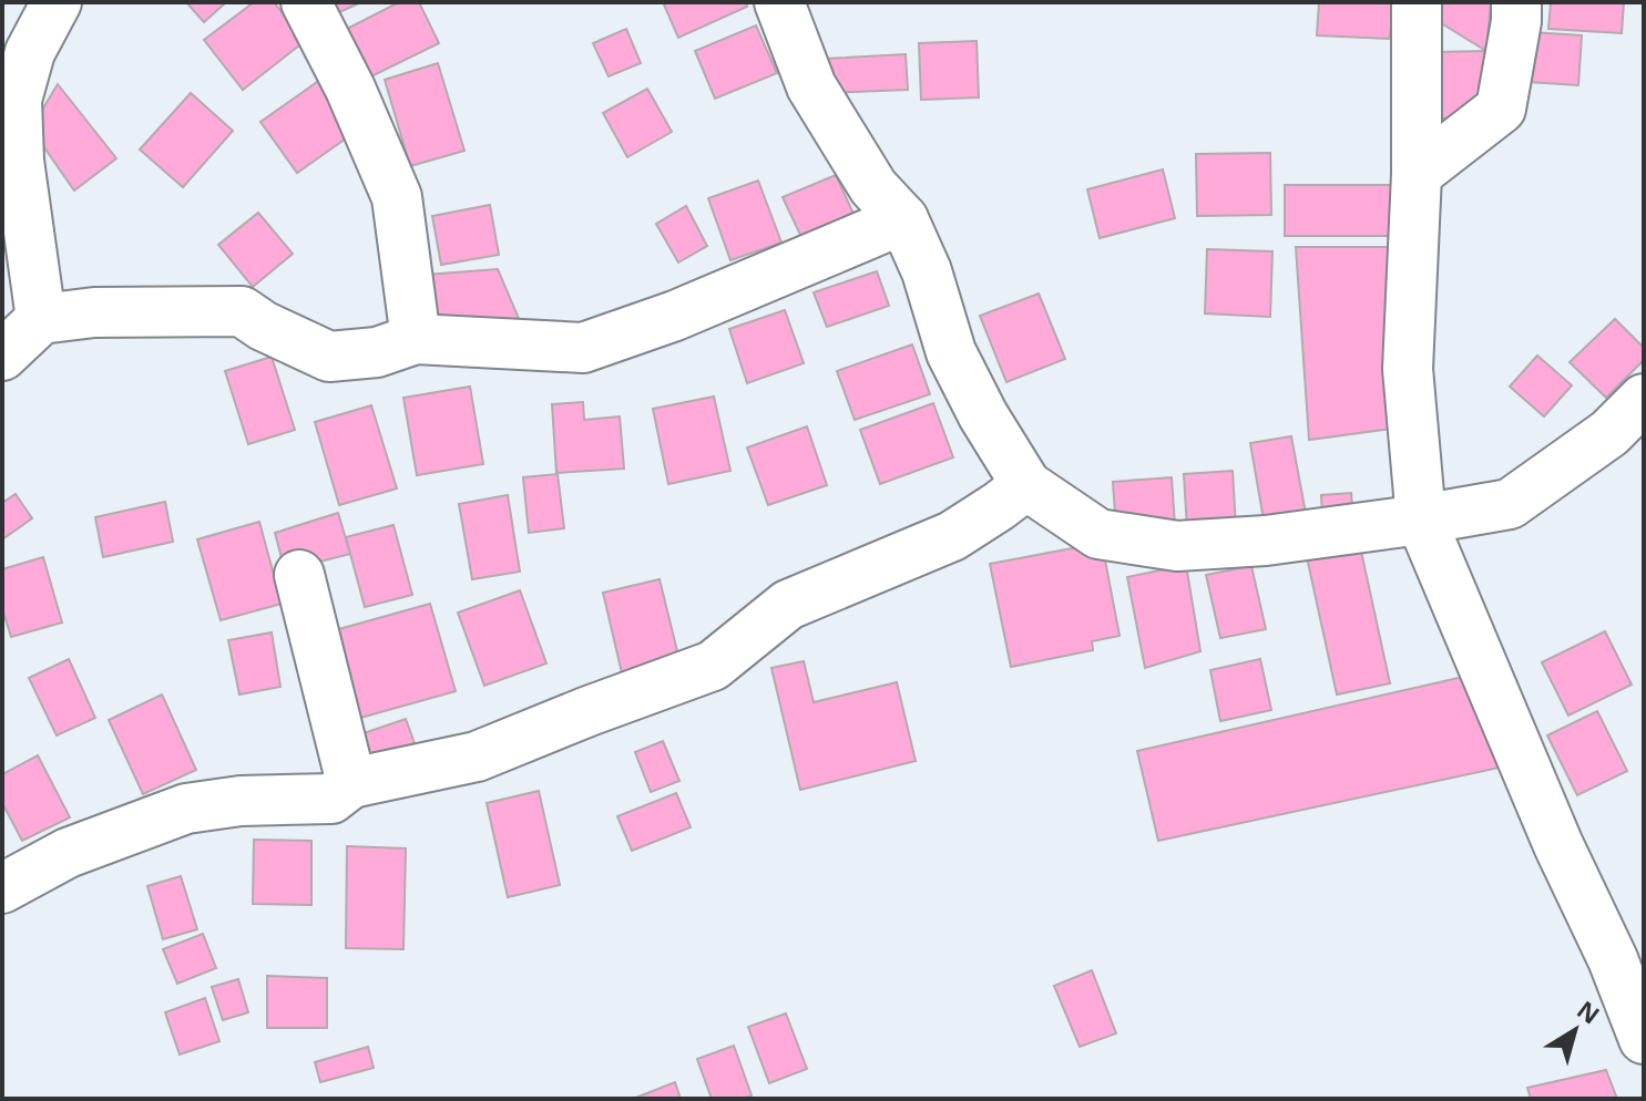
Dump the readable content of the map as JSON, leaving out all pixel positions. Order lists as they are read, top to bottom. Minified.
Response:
{"north":"top right"}
